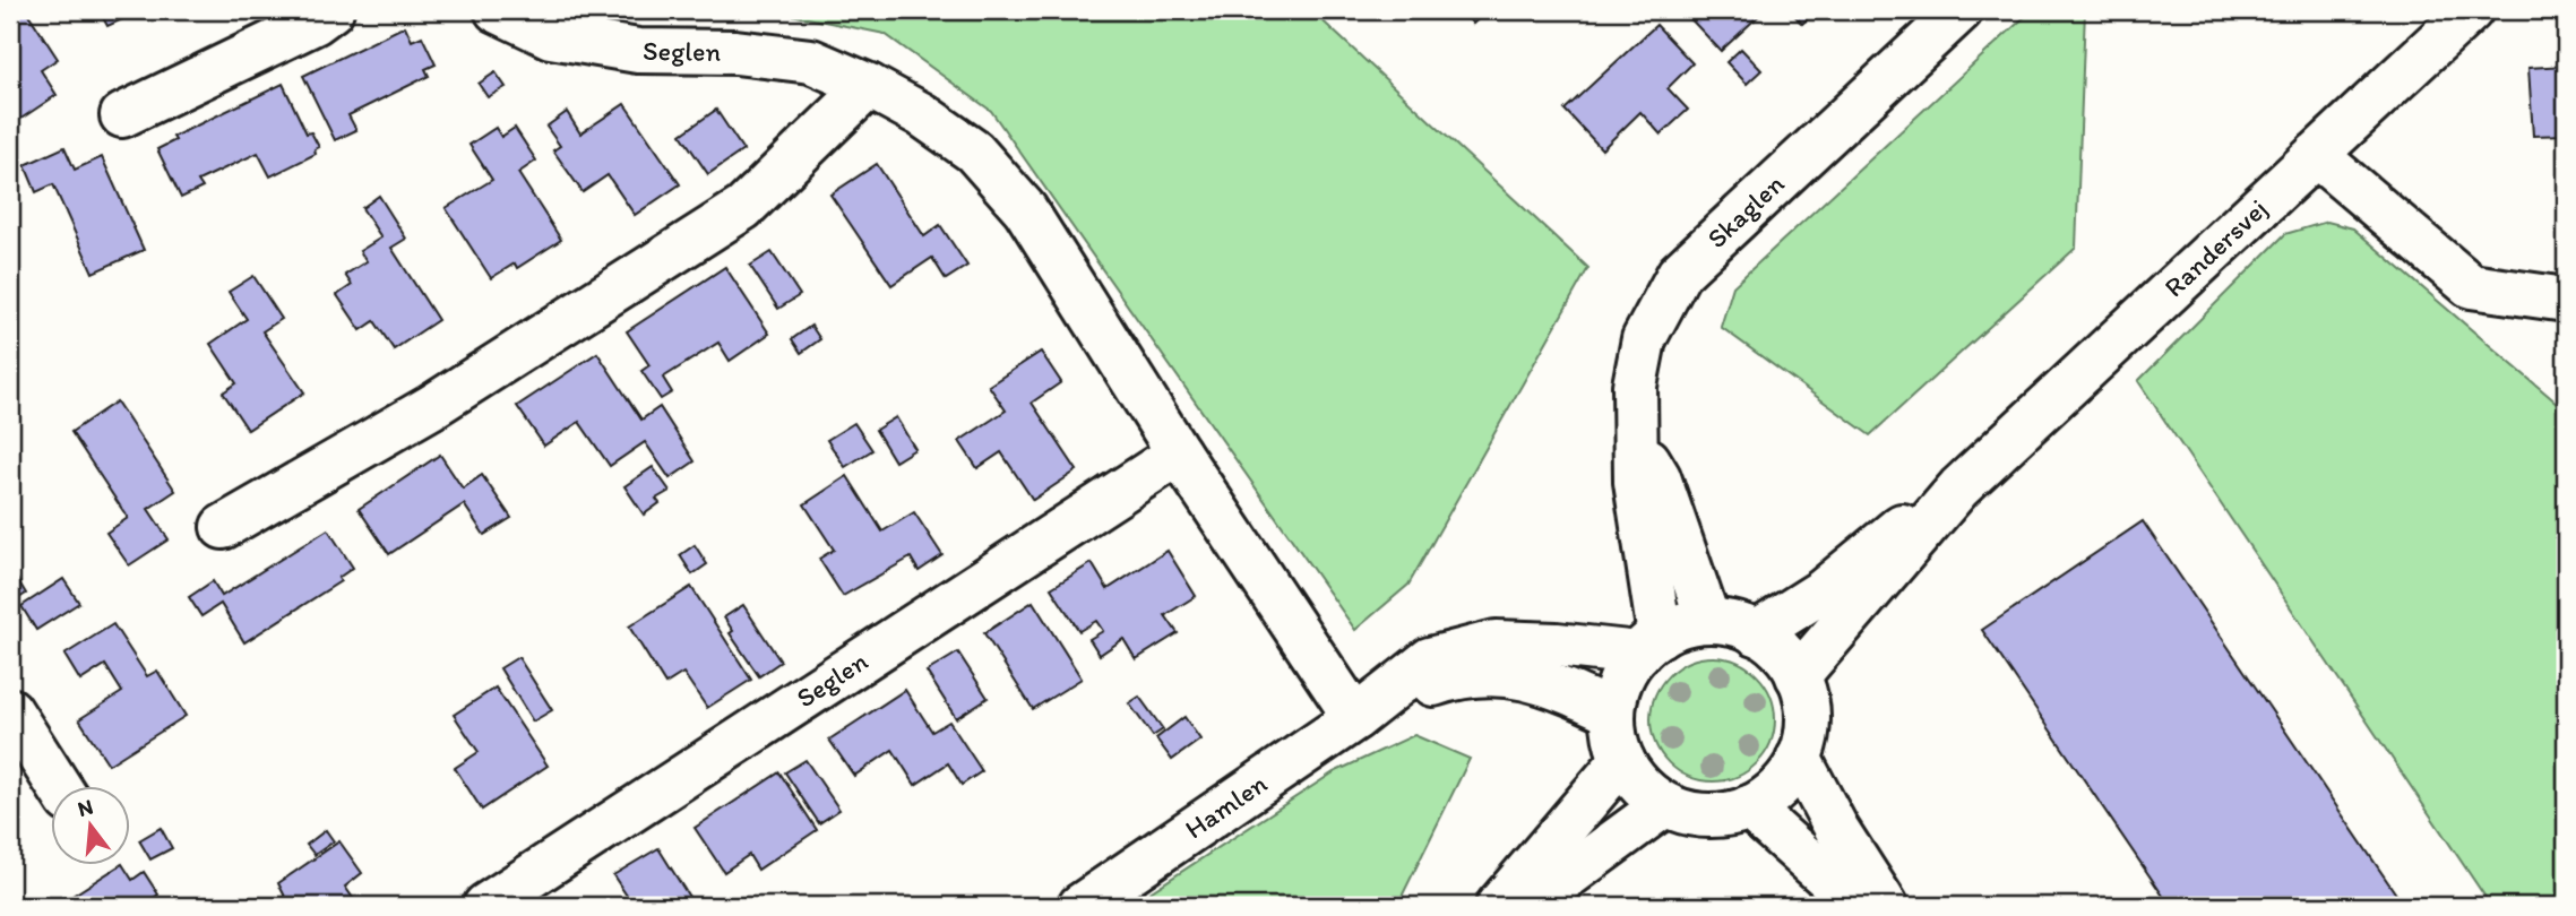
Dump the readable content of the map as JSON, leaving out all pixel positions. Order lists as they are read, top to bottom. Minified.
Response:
{"streets":{"street":["Seglen","Skaglen","Randersvej","Hamlen"]},"crossings":[["Seglen","Hamlen"],["Skaglen","Randersvej"],["Skaglen","Hamlen"],["Randersvej","Hamlen"]],"north":"top"}
